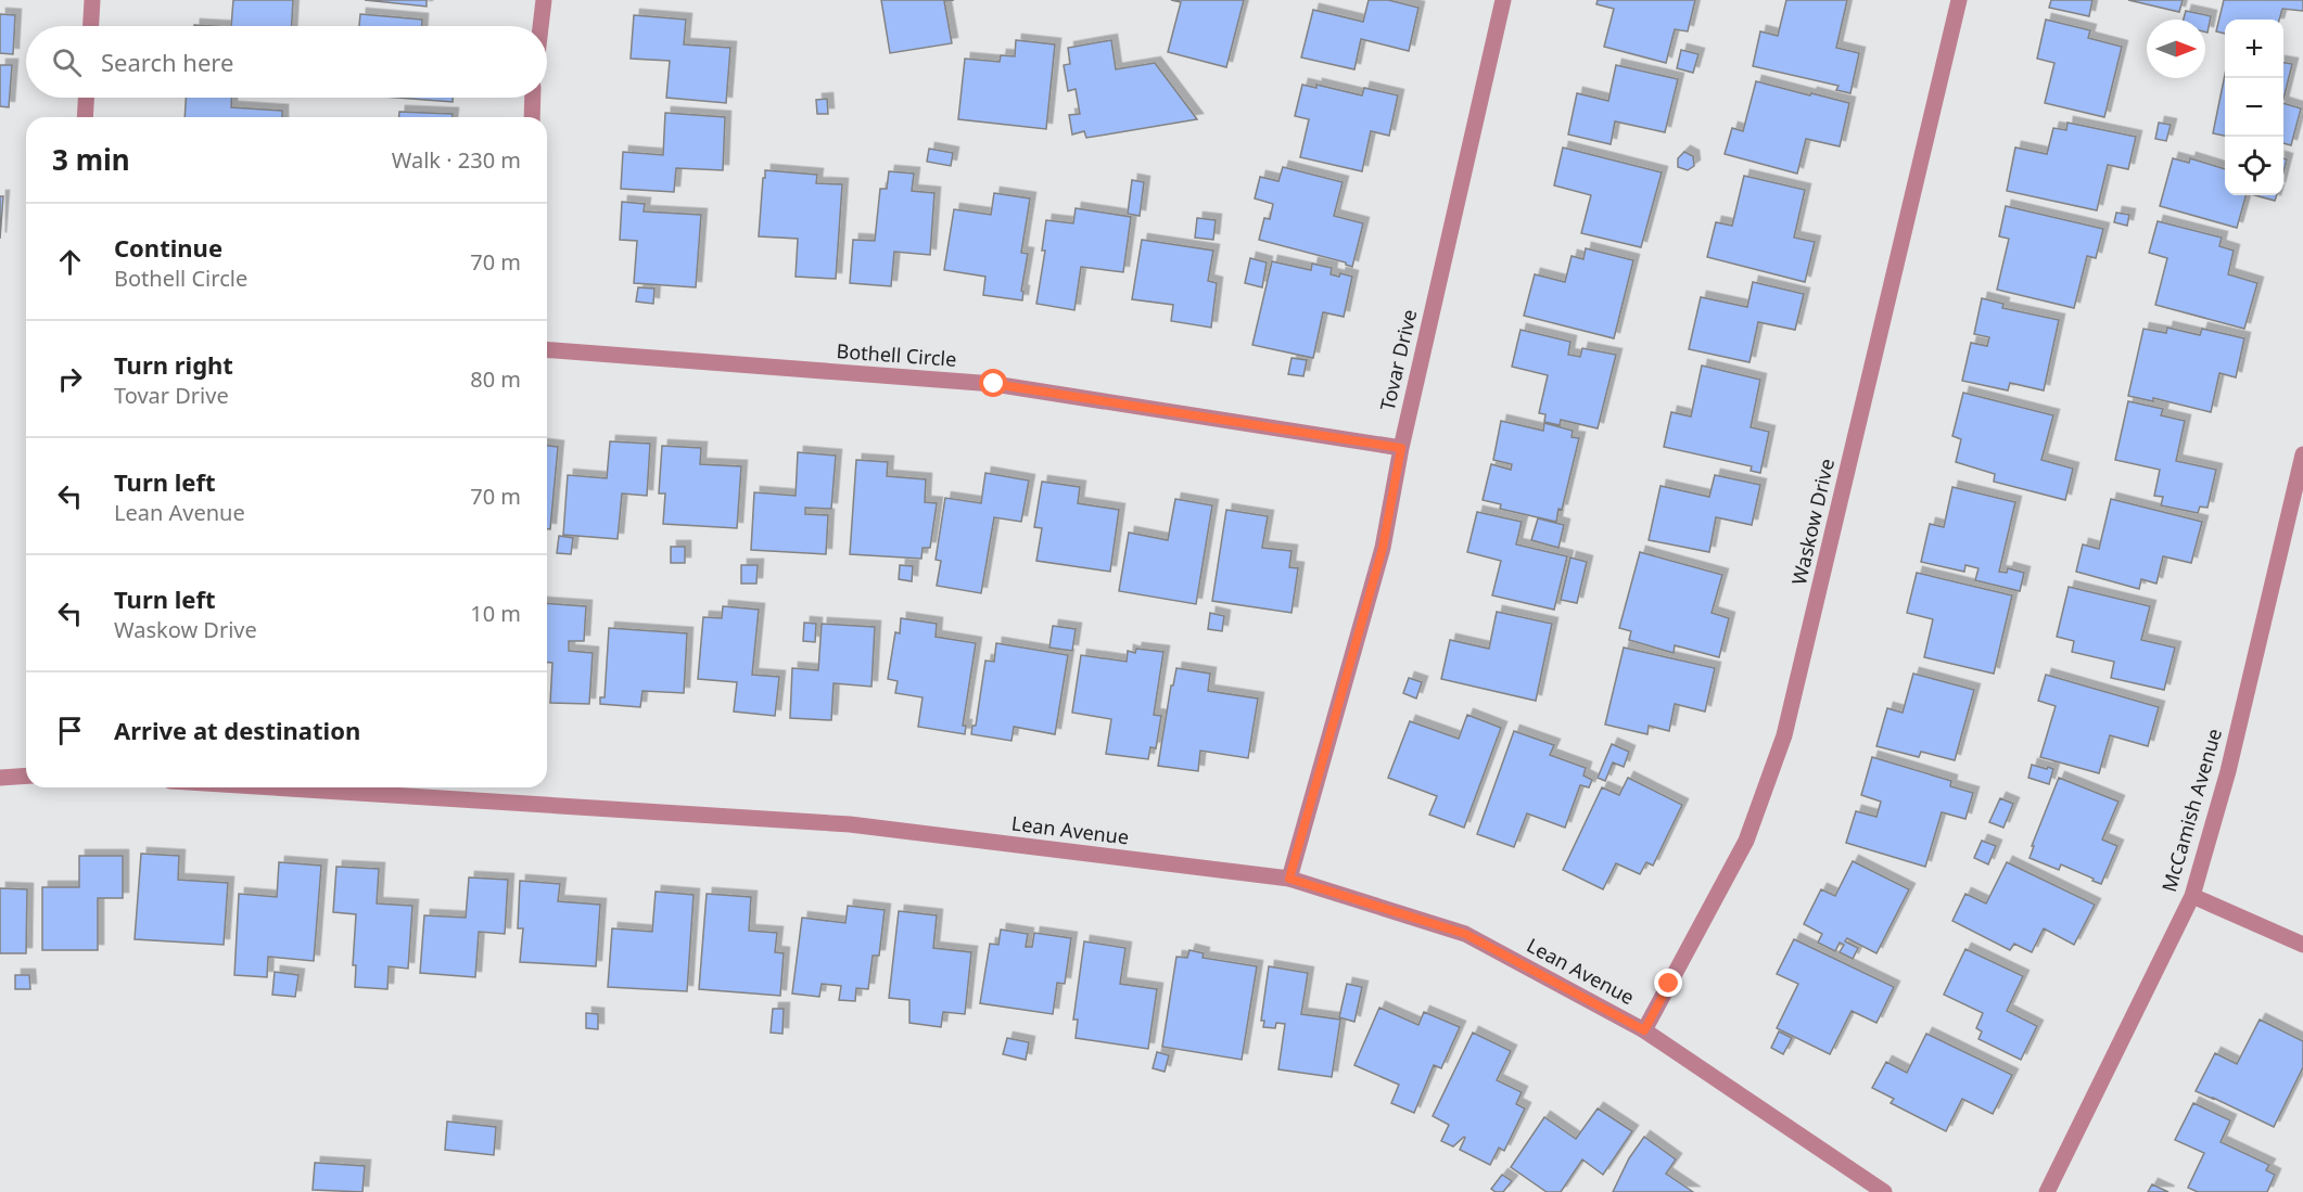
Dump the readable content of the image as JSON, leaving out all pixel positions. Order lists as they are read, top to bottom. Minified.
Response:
{"streets":{"street":["Bothell Circle","Tovar Drive","Waskow Drive","McCamish Avenue","Lean Avenue"]},"crossings":[["Bothell Circle","Tovar Drive"],["Tovar Drive","Lean Avenue"],["Waskow Drive","Lean Avenue"]],"north":"right","page":{"map_buttons":["+","−"],"search":"Search here","heading":["3 min","Walk · 230 m"],"list":[["Continue","Bothell Circle","70 m"],["Turn right","Tovar Drive","80 m"],["Turn left","Lean Avenue","70 m"],["Turn left","Waskow Drive","10 m"],"Arrive at destination"]}}
